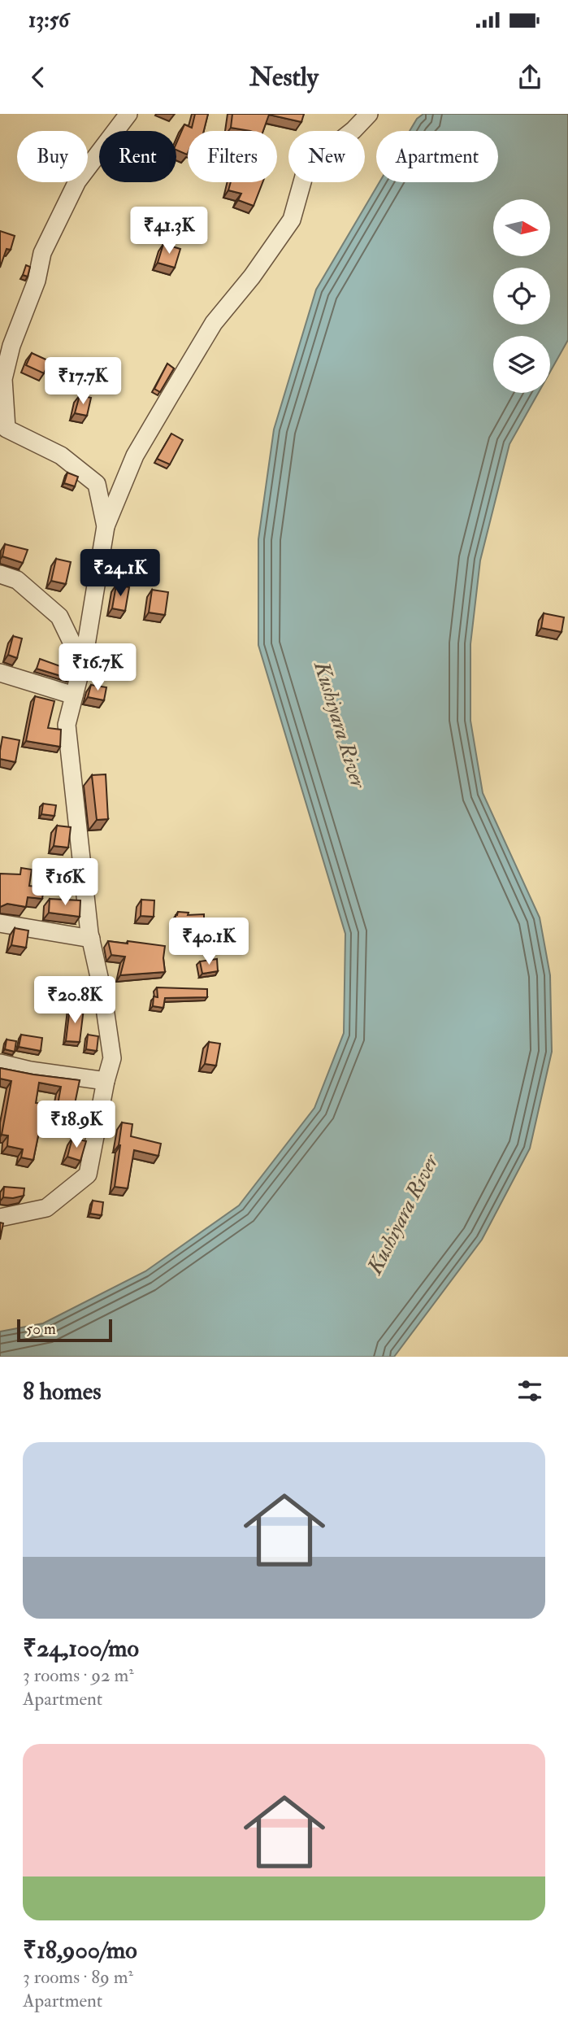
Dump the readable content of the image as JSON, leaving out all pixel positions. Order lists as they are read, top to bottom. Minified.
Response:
{"water":["Kushiyara River"],"scale_bar":"50 m","north":"right","page":{"status":"13:56","header":"Nestly","chip":["Buy","Rent","Filters","New","Apartment"],"price":["₹41.3K","₹17.7K","₹24.1K","₹16.7K","₹16K","₹40.1K","₹20.8K","₹18.9K"],"scale":"50 m","heading":"8 homes","list":[{"name":"₹24,100/mo","note":"3 rooms · 92 m² · Apartment"},{"name":"₹18,900/mo","note":"3 rooms · 89 m² · Apartment"}]}}
